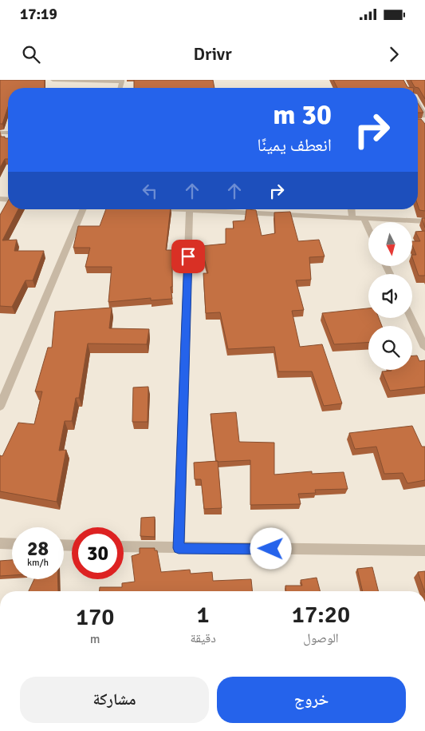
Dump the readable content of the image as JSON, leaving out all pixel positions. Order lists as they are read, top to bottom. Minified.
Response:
{"north":"bottom","page":{"status":"17:19","header":"Drivr","turn":["30 m","انعطف يمينًا"],"speed":"28 km/h","limit":"30","eta":["17:20","الوصول","1","دقيقة","170","m"],"buttons":["خروج","مشاركة"]}}
